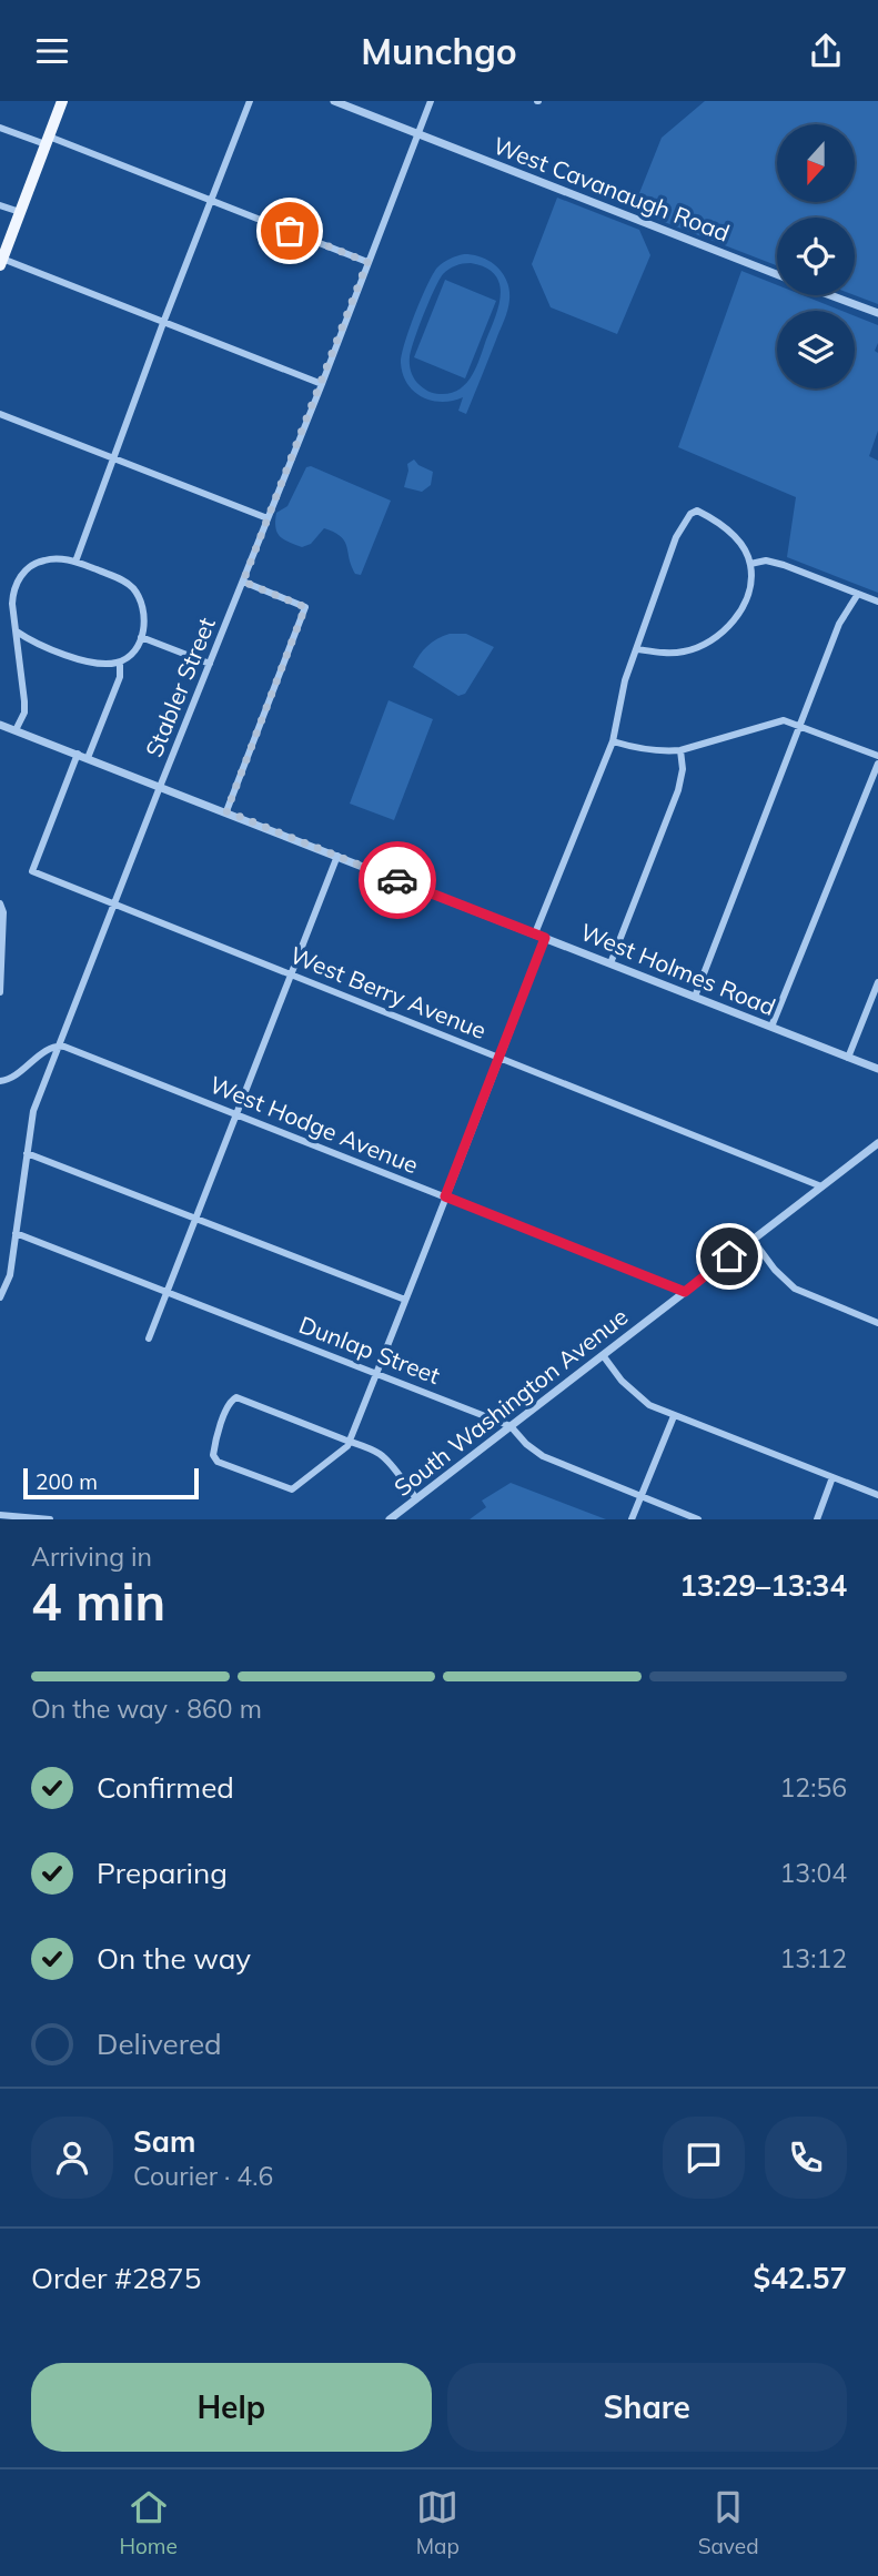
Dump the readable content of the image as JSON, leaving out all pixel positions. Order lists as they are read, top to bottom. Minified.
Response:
{"streets":{"street":["West Cavanaugh Road","Stabler Street","West Holmes Road","West Berry Avenue","West Hodge Avenue","Dunlap Street","South Washington Avenue"]},"crossings":[["West Cavanaugh Road","Stabler Street"],["Stabler Street","West Holmes Road"],["Stabler Street","West Berry Avenue"],["Stabler Street","West Hodge Avenue"],["Stabler Street","Dunlap Street"],["West Holmes Road","West Berry Avenue"],["West Berry Avenue","South Washington Avenue"],["West Hodge Avenue","South Washington Avenue"],["Dunlap Street","South Washington Avenue"]],"scale_bar":"200 m","north":"bottom","page":{"header":"Munchgo","scale":"200 m","heading":["4 min","Arriving in","13:29–13:34"],"panel":["Sam","Courier · 4.6","Order #2875","$42.57"],"bar":"On the way · 860 m","list":[["Confirmed","12:56"],["Preparing","13:04"],["On the way","13:12"],"Delivered"],"buttons":["Help","Share"],"tabs":["Home","Map","Saved"]}}
